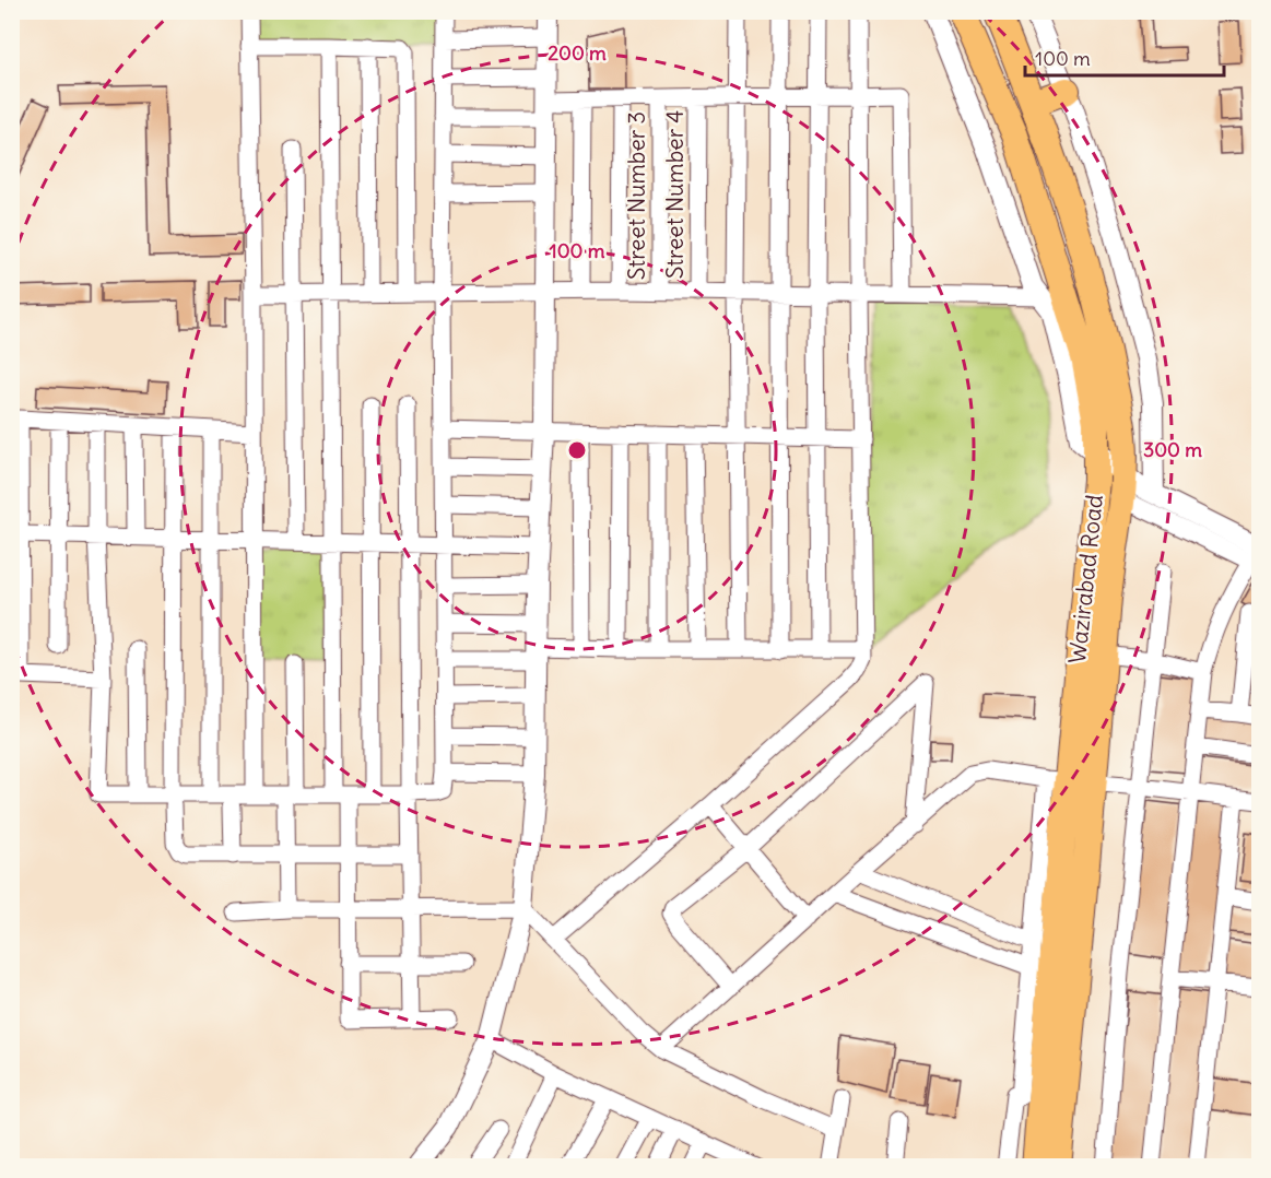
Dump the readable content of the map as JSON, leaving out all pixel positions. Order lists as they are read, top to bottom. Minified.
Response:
{"streets":{"highway":["Wazirabad Road"],"street":["Street Number 4","Street Number 3"]},"scale_bar":"100 m","rings":["200 m","100 m","300 m"]}
